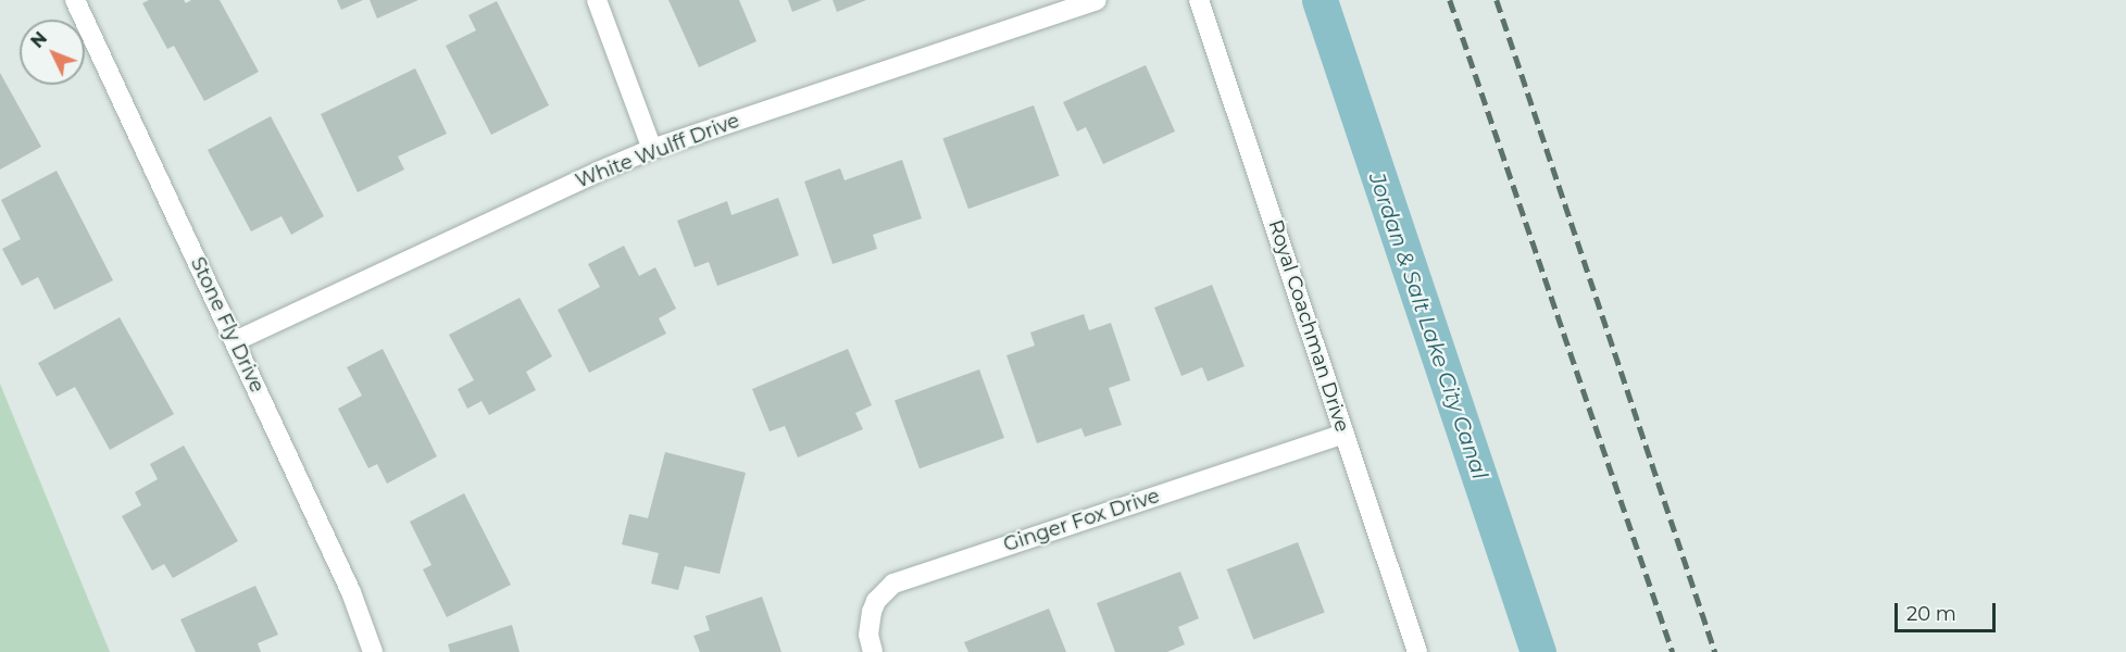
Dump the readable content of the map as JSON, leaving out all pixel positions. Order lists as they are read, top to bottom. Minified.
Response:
{"streets":{"street":["White Wulff Drive","Stone Fly Drive","Royal Coachman Drive","Ginger Fox Drive"]},"crossings":[["White Wulff Drive","Stone Fly Drive"],["Royal Coachman Drive","Ginger Fox Drive"]],"water":["Jordan & Salt Lake City Canal"],"scale_bar":"20 m","north":"top left"}
